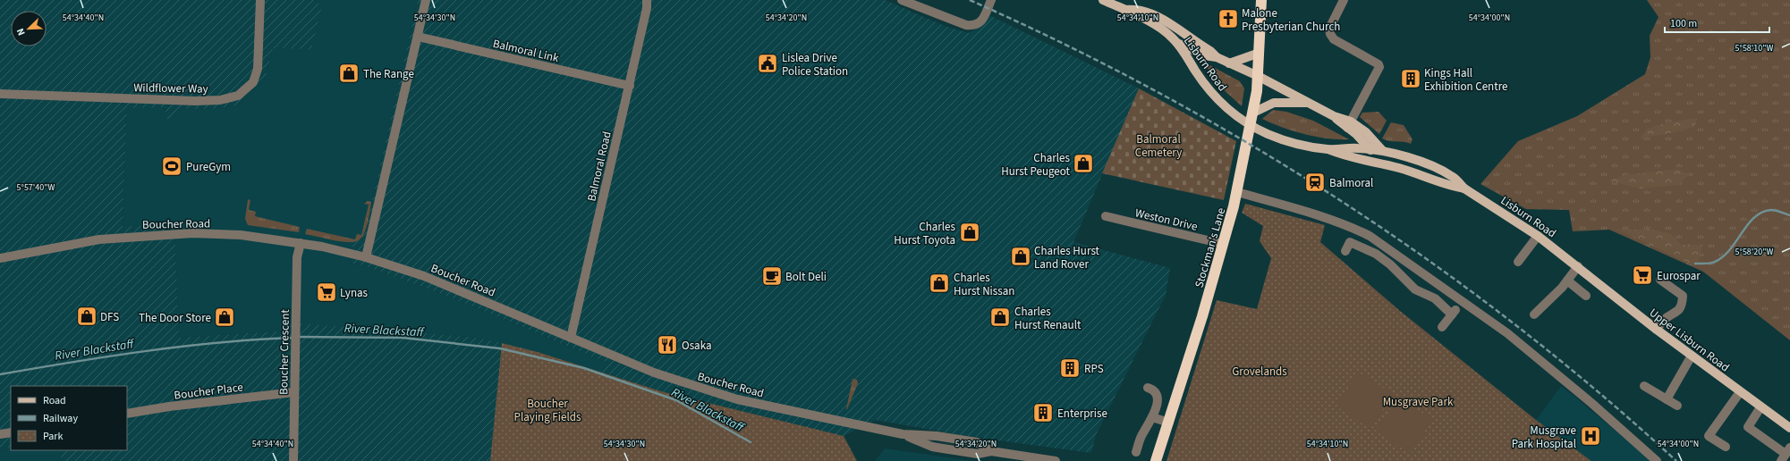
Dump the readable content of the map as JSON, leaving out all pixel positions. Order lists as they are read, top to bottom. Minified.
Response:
{"streets":{"highway":["Stockman's Lane"],"main road":["Lisburn Road","Upper Lisburn Road"],"street":["Balmoral Link","Wildflower Way","Balmoral Road","Weston Drive","Boucher Road","Boucher Crescent","Boucher Place"]},"crossings":[["Balmoral Link","Balmoral Road"],["Lisburn Road","Upper Lisburn Road"],["Balmoral Road","Boucher Road"],["Weston Drive","Stockman's Lane"],["Boucher Road","Boucher Crescent"],["Boucher Crescent","Boucher Place"]],"water":["River Blackstaff"],"parks":["Balmoral Cemetery","Grovelands","Musgrave Park","Boucher Playing Fields"],"places":{"church":["Malone Presbyterian Church"],"public building":["Lislea Drive Police Station"],"shop":["The Range","Charles Hurst Peugeot","Charles Hurst Toyota","Charles Hurst Land Rover","Charles Hurst Nissan","DFS","The Door Store","Charles Hurst Renault"],"building":["Kings Hall Exhibition Centre","RPS","Enterprise"],"sports":["PureGym"],"station":["Balmoral"],"supermarket":["Eurospar","Lynas"],"cafe":["Bolt Deli"],"restaurant":["Osaka"],"hospital":["Musgrave Park Hospital"]},"legend":["Road","Railway","Park"],"scale_bar":"100 m","north":"bottom left","coordinates":["54°34'40\"N","54°34'30\"N","54°34'20\"N","54°34'10\"N","54°34'00\"N","5°58'10\"W","5°57'40\"W","5°58'20\"W"]}
